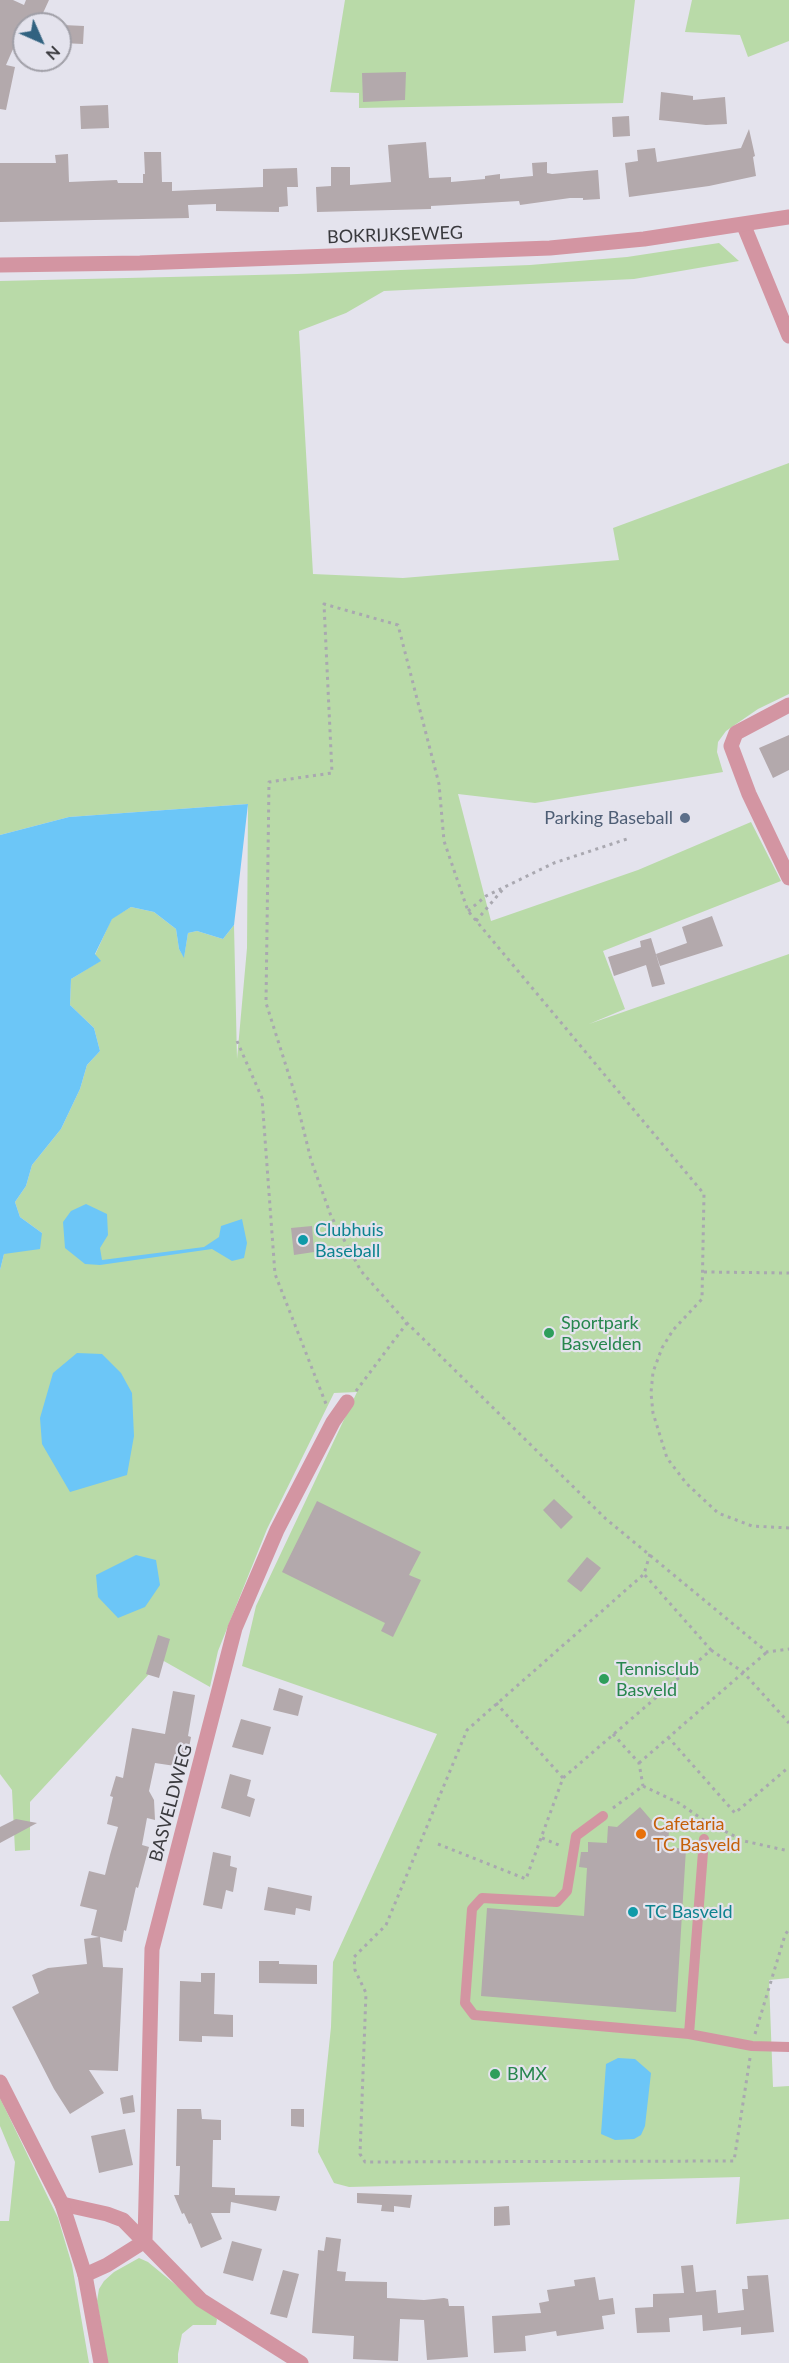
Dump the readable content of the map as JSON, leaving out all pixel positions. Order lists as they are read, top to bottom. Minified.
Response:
{"streets":{"street":["BOKRIJKSEWEG","BASVELDWEG"]},"places":["Parking Baseball","Clubhuis Baseball","Sportpark Basvelden","Tennisclub Basveld","Cafetaria TC Basveld","TC Basveld","BMX"],"north":"bottom right"}
